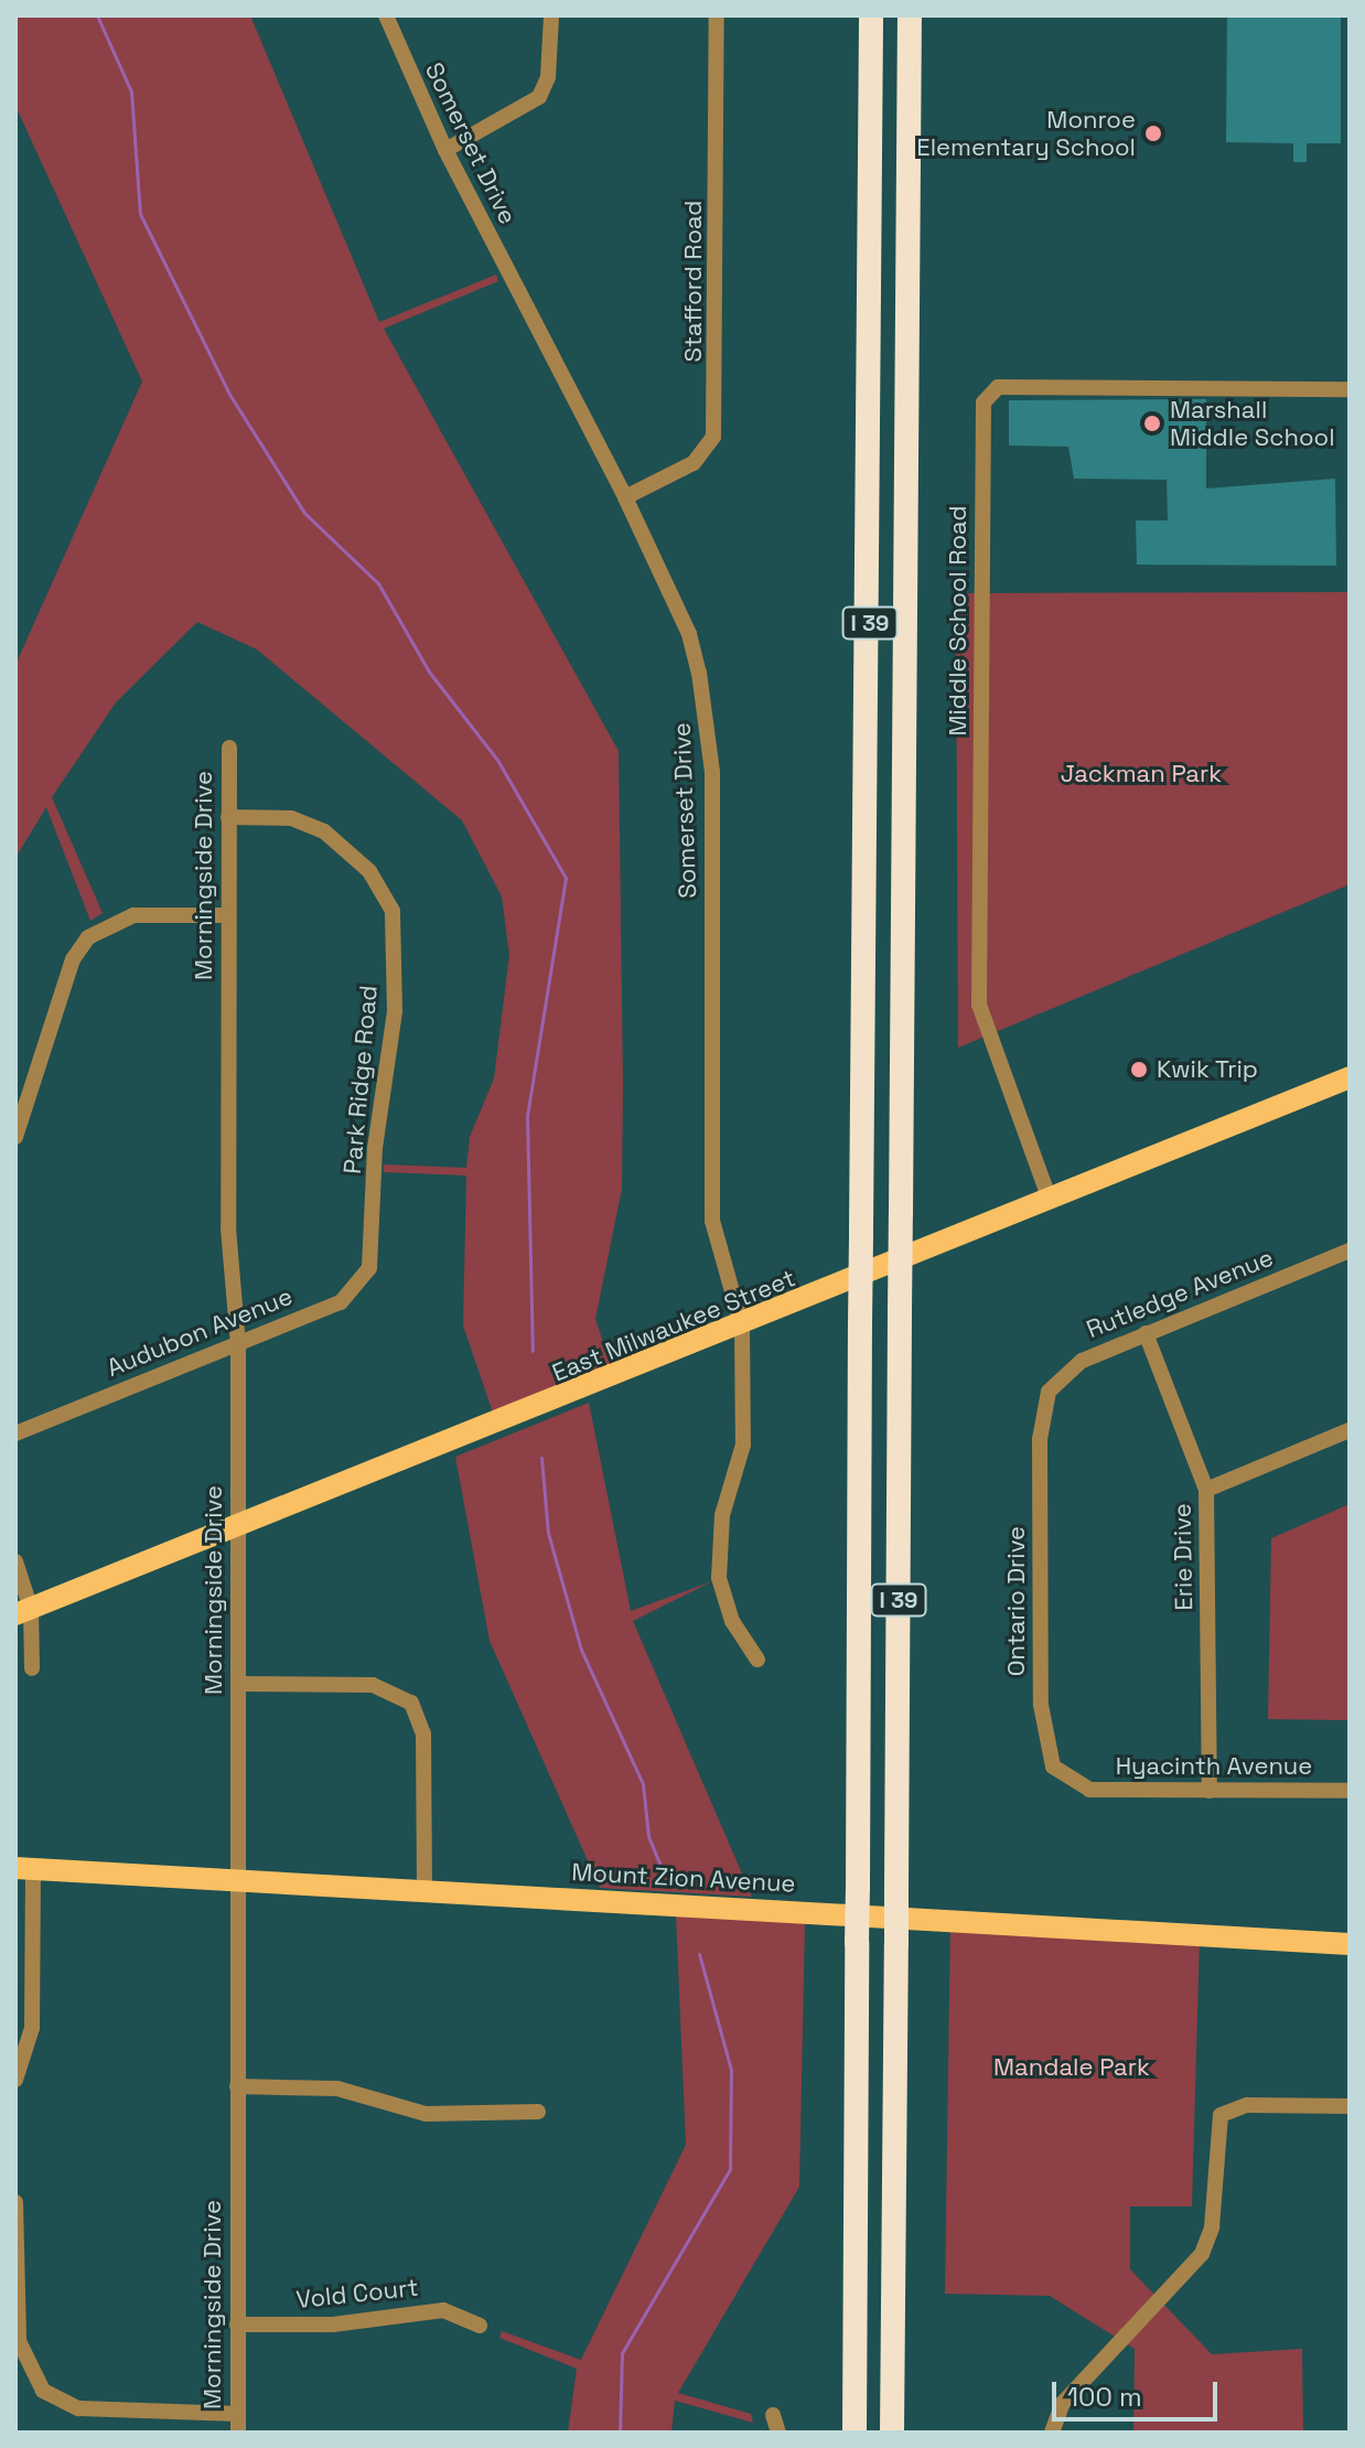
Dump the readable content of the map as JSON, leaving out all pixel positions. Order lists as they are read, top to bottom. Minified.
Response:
{"streets":{"highway":["I 39"],"main road":["East Milwaukee Street","Mount Zion Avenue"],"street":["Somerset Drive","Stafford Road","Middle School Road","Morningside Drive","Park Ridge Road","Rutledge Avenue","Audubon Avenue","Erie Drive","Ontario Drive","Hyacinth Avenue","Vold Court"]},"crossings":[["Somerset Drive","Stafford Road"],["Somerset Drive","East Milwaukee Street"],["Middle School Road","East Milwaukee Street"],["Morningside Drive","Park Ridge Road"],["Morningside Drive","East Milwaukee Street"],["Morningside Drive","Audubon Avenue"],["Morningside Drive","Mount Zion Avenue"],["Morningside Drive","Vold Court"],["Park Ridge Road","Audubon Avenue"],["Rutledge Avenue","Erie Drive"],["Rutledge Avenue","Ontario Drive"],["Erie Drive","Hyacinth Avenue"],["Ontario Drive","Hyacinth Avenue"]],"parks":["Jackman Park","Mandale Park"],"places":["Monroe Elementary School","Marshall Middle School","Kwik Trip"],"scale_bar":"100 m"}
